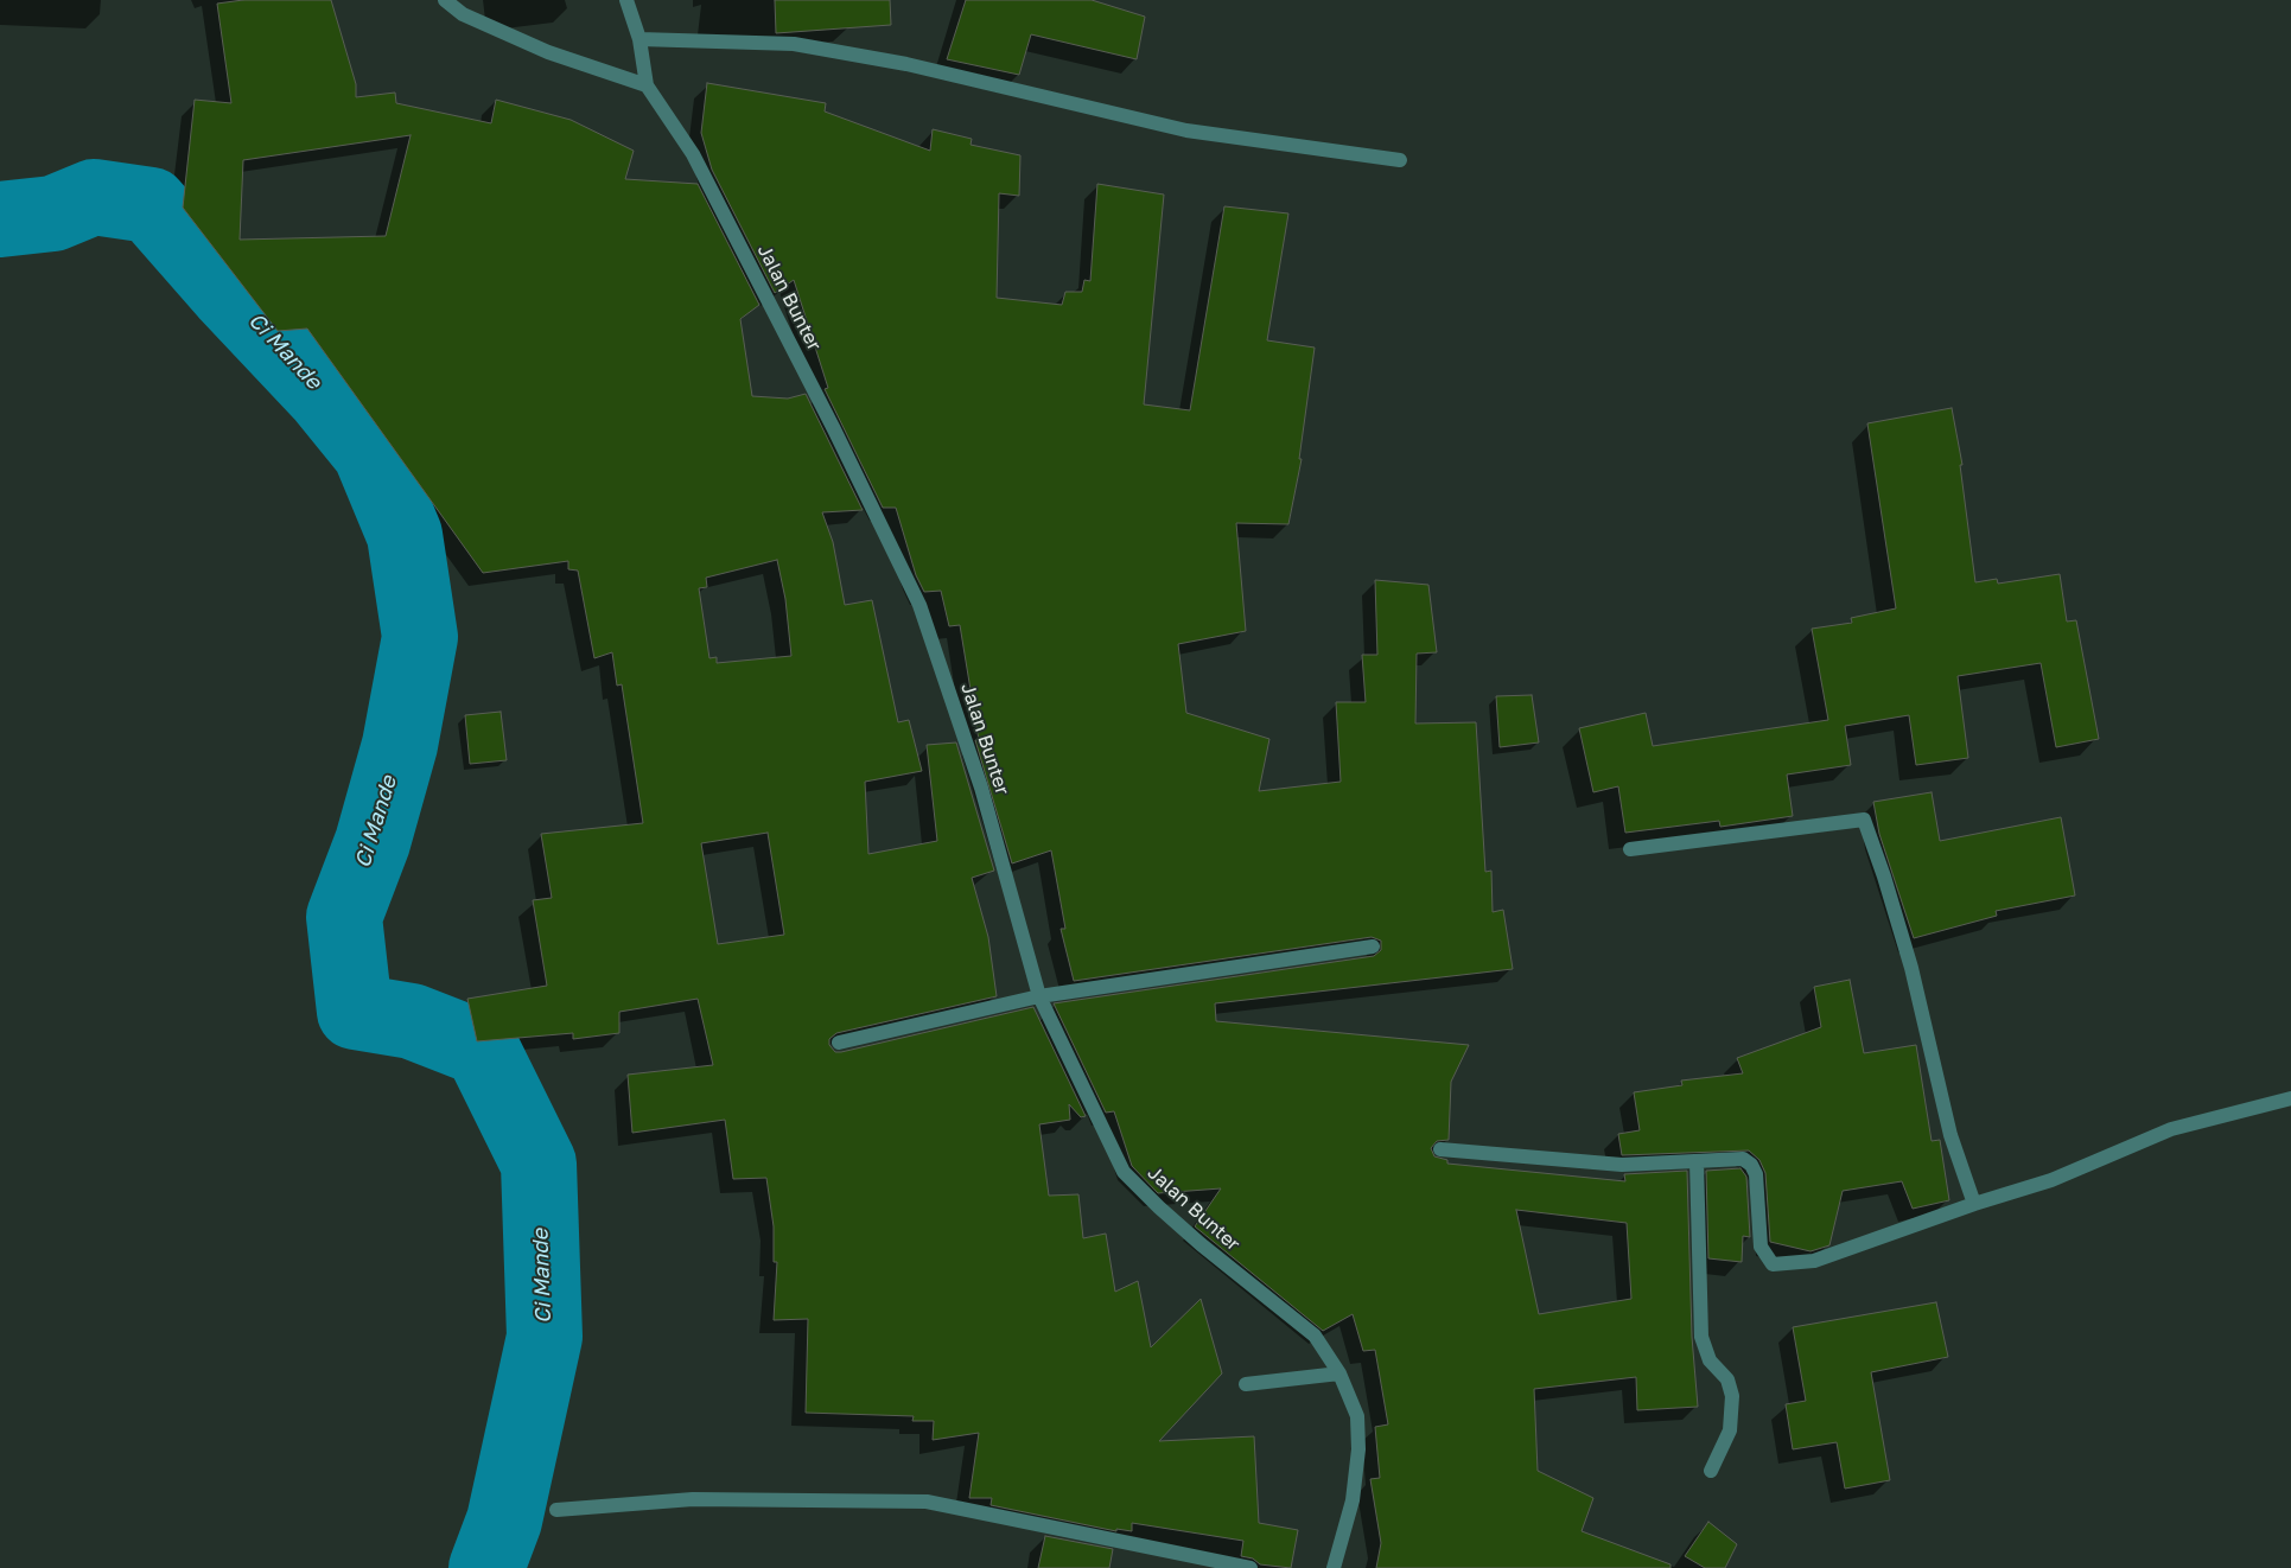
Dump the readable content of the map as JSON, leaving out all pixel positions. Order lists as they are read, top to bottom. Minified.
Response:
{"streets":{"street":["Jalan Bunter"]},"water":["Ci Mande"]}
